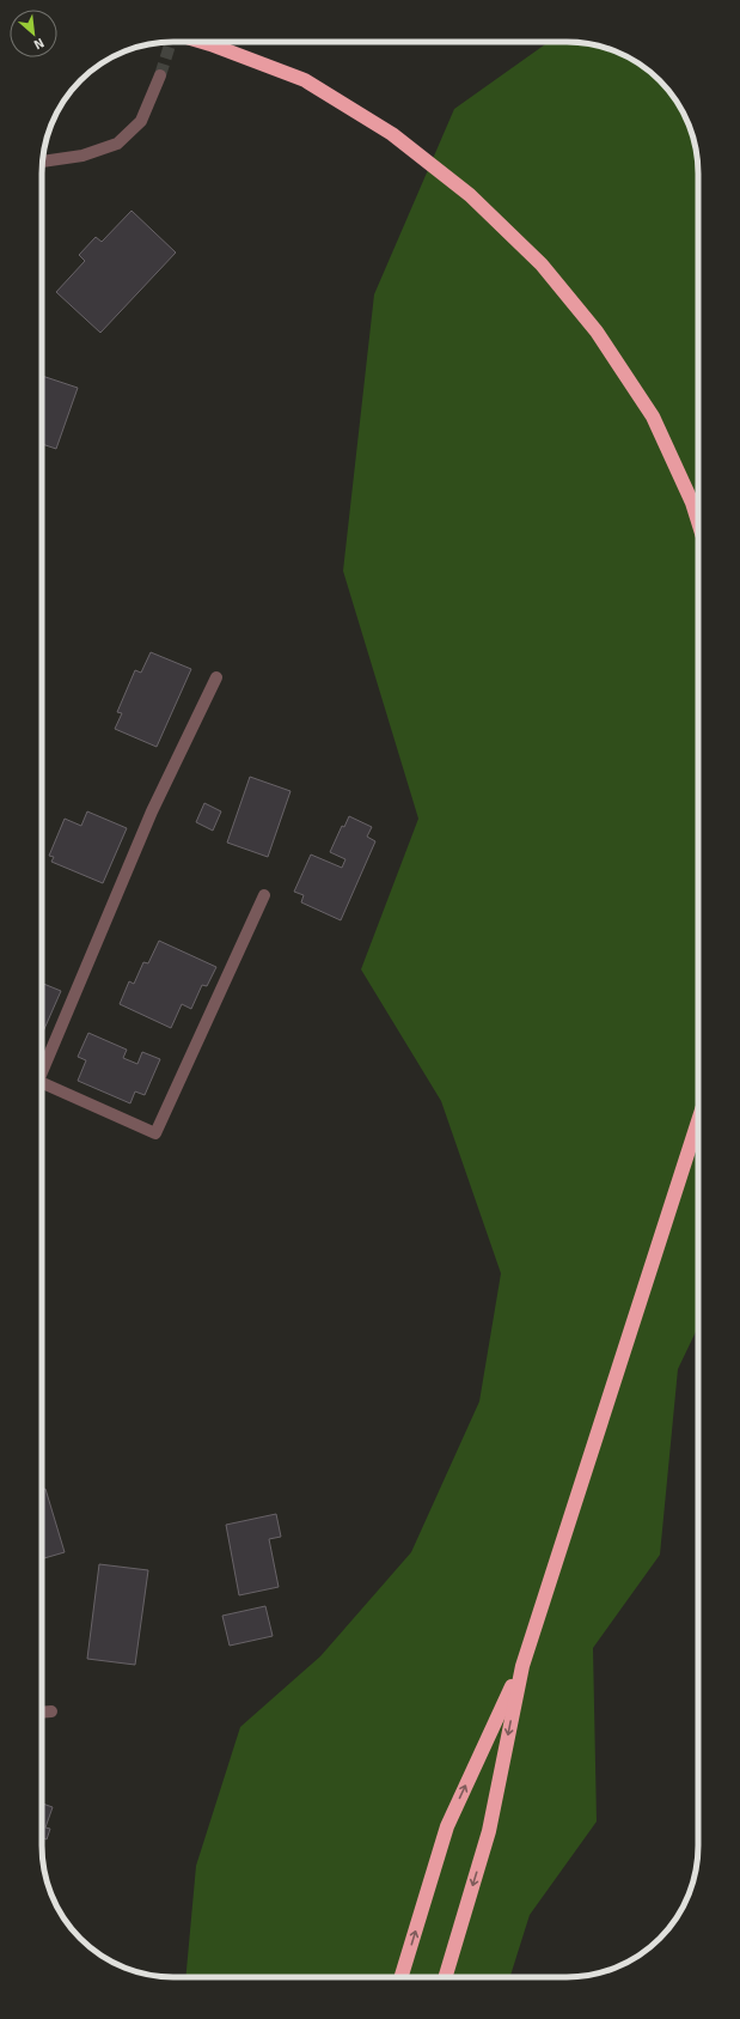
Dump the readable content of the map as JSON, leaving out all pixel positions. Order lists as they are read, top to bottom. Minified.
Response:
{"north":"bottom right"}
